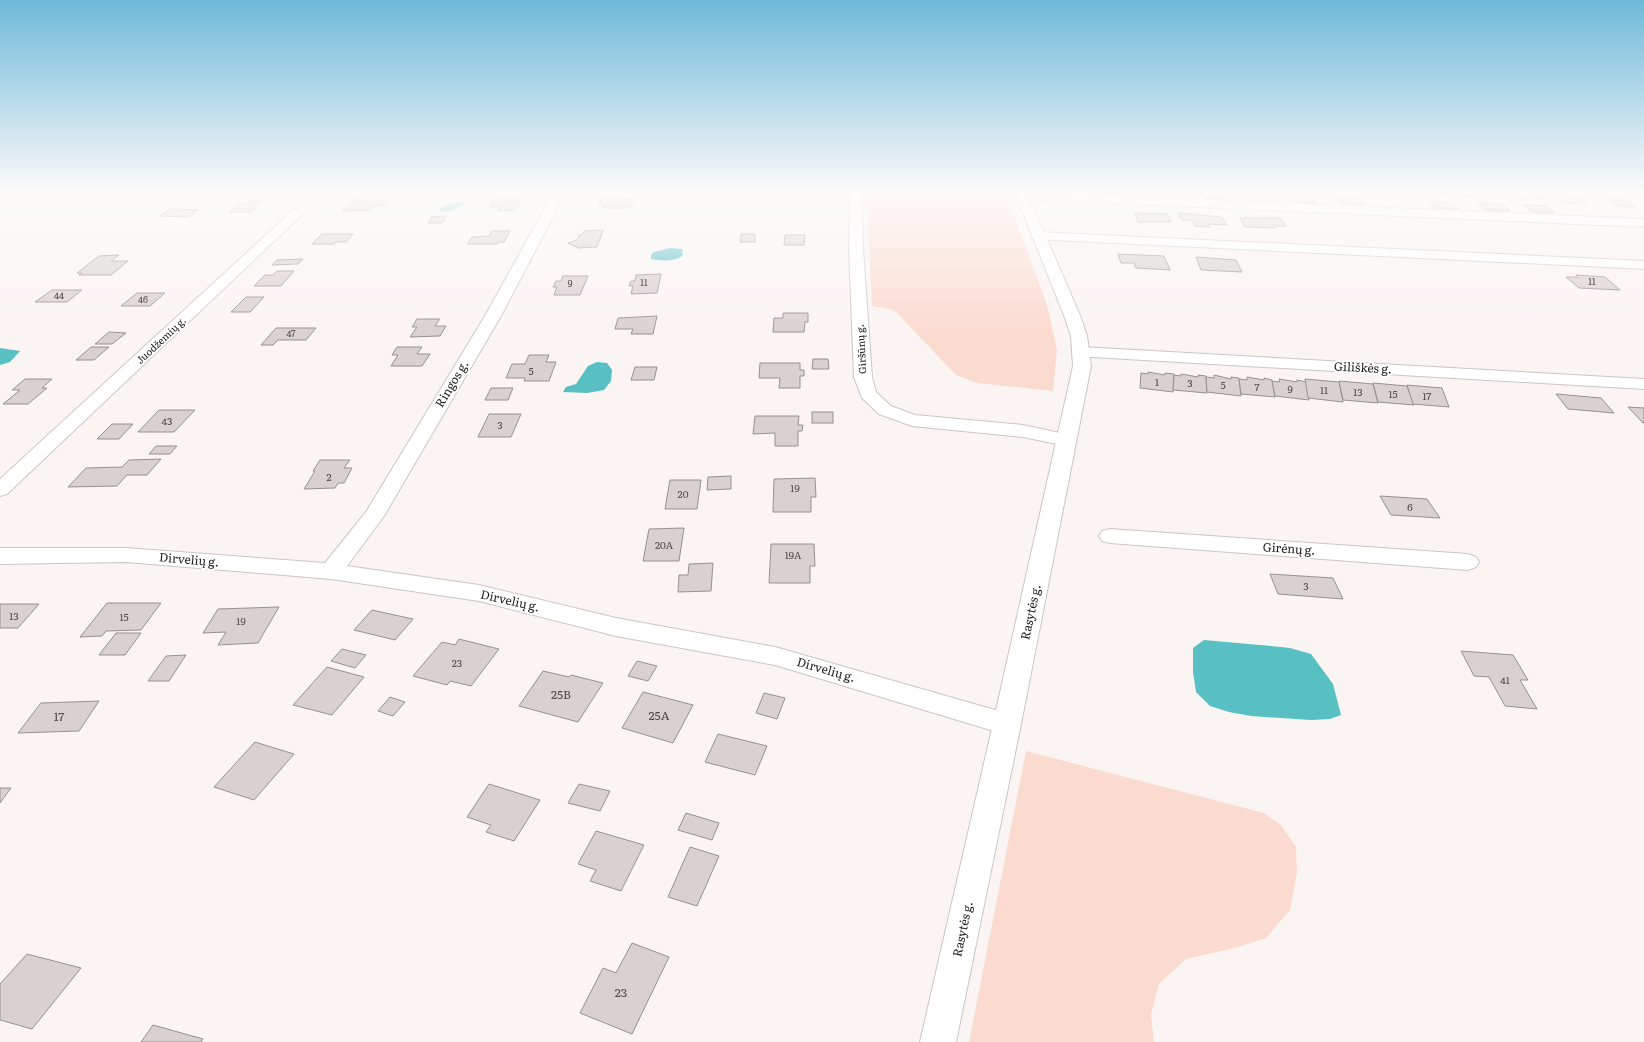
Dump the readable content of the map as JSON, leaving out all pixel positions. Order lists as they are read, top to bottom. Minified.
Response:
{"streets":{"main road":["Rasytės g."],"street":["Juodžemių g.","Giršūnų g.","Giliškės g.","Ringos g.","Girėnų g.","Dirvelių g."]},"crossings":[["Giršūnų g.","Rasytės g."],["Giliškės g.","Rasytės g."],["Ringos g.","Dirvelių g."],["Dirvelių g.","Rasytės g."]],"house_numbers":["11","11","9","44","46","47","5","1","3","5","7","9","11","13","15","17","43","3","2","19","20","6","20A","19A","3","13","15","19","23","41","25B","25A","17","23"]}
